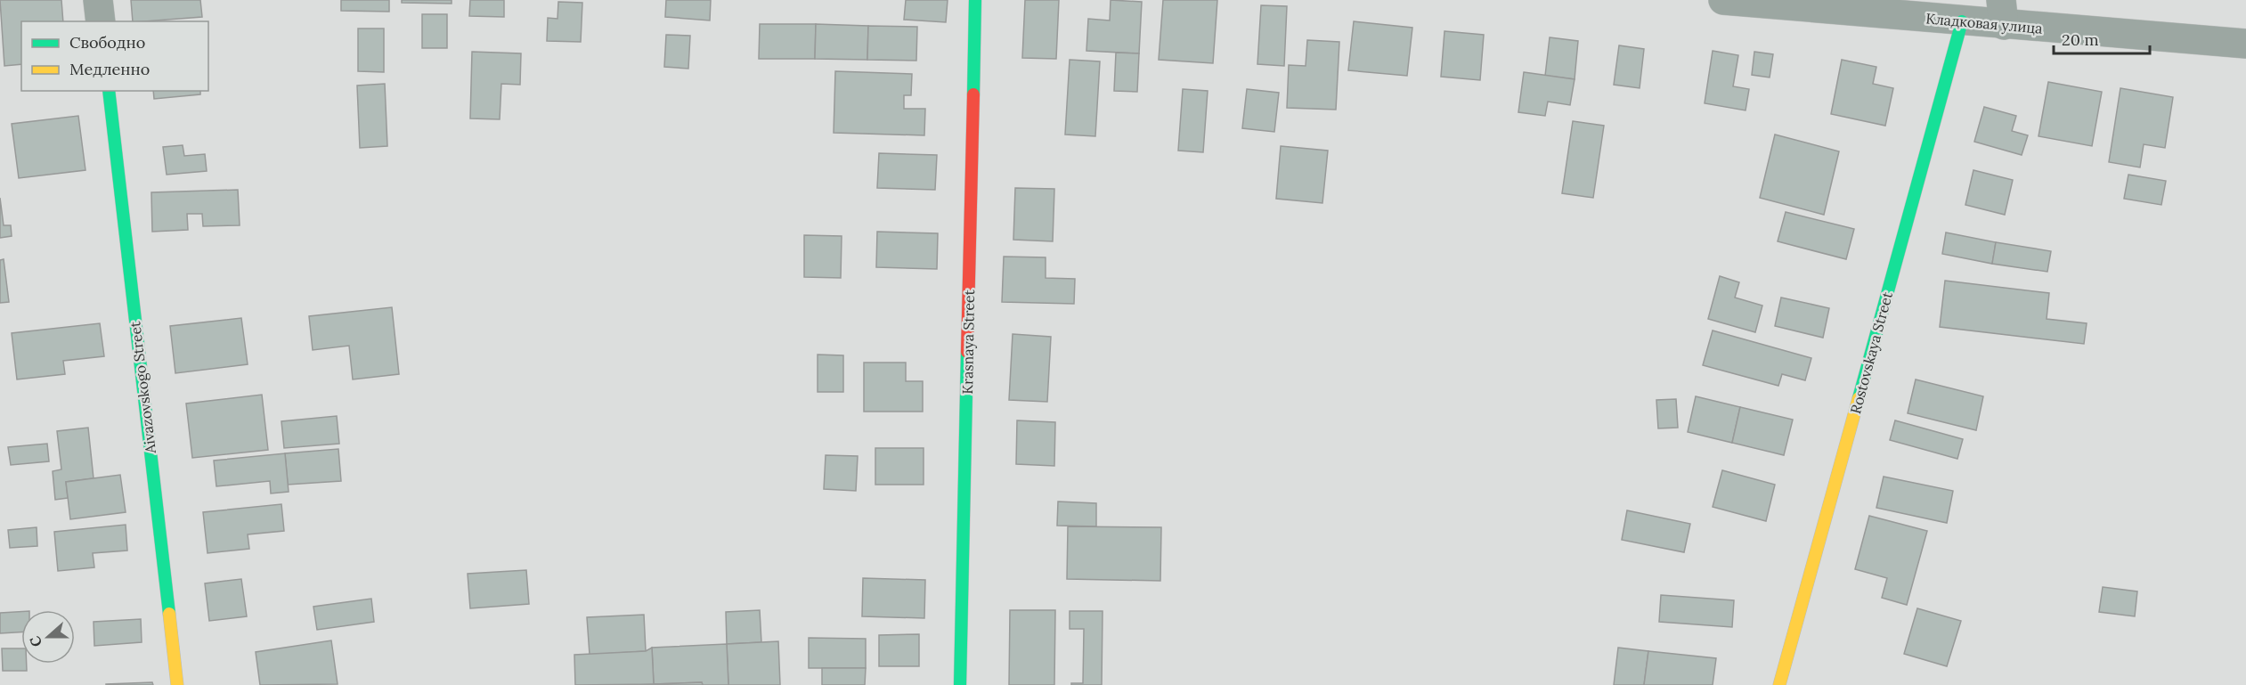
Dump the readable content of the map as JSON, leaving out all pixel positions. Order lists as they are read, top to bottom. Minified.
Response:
{"streets":{"street":["Кладковая улица","Krasnaya Street","Rostovskaya Street","Aivazovskogo Street"]},"crossings":[["Кладковая улица","Rostovskaya Street"]],"legend":["Свободно","Медленно"],"scale_bar":"20 m","north":"left"}
